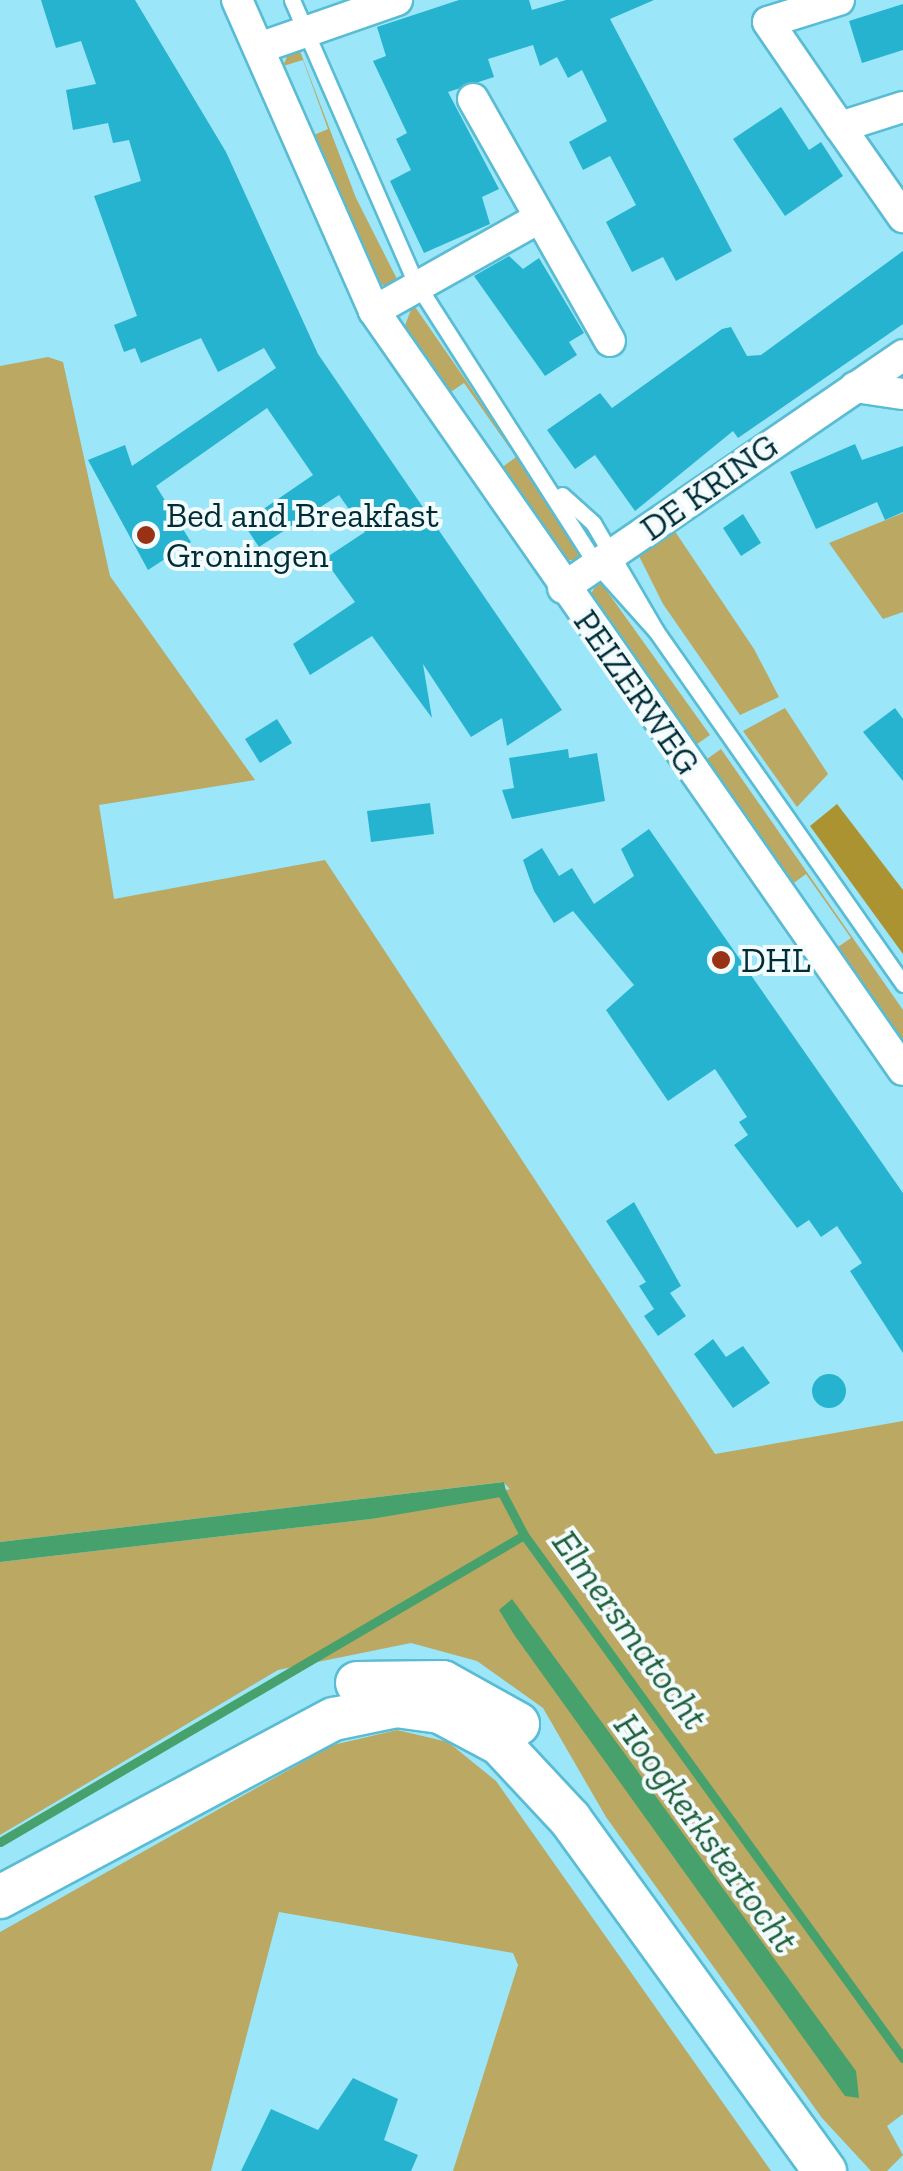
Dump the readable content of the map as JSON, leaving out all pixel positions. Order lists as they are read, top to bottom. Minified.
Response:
{"streets":{"street":["DE KRING","PEIZERWEG"]},"crossings":[["DE KRING","PEIZERWEG"]],"water":["Elmersmatocht","Hoogkerkstertocht"],"places":["Bed and Breakfast Groningen","DHL"]}
